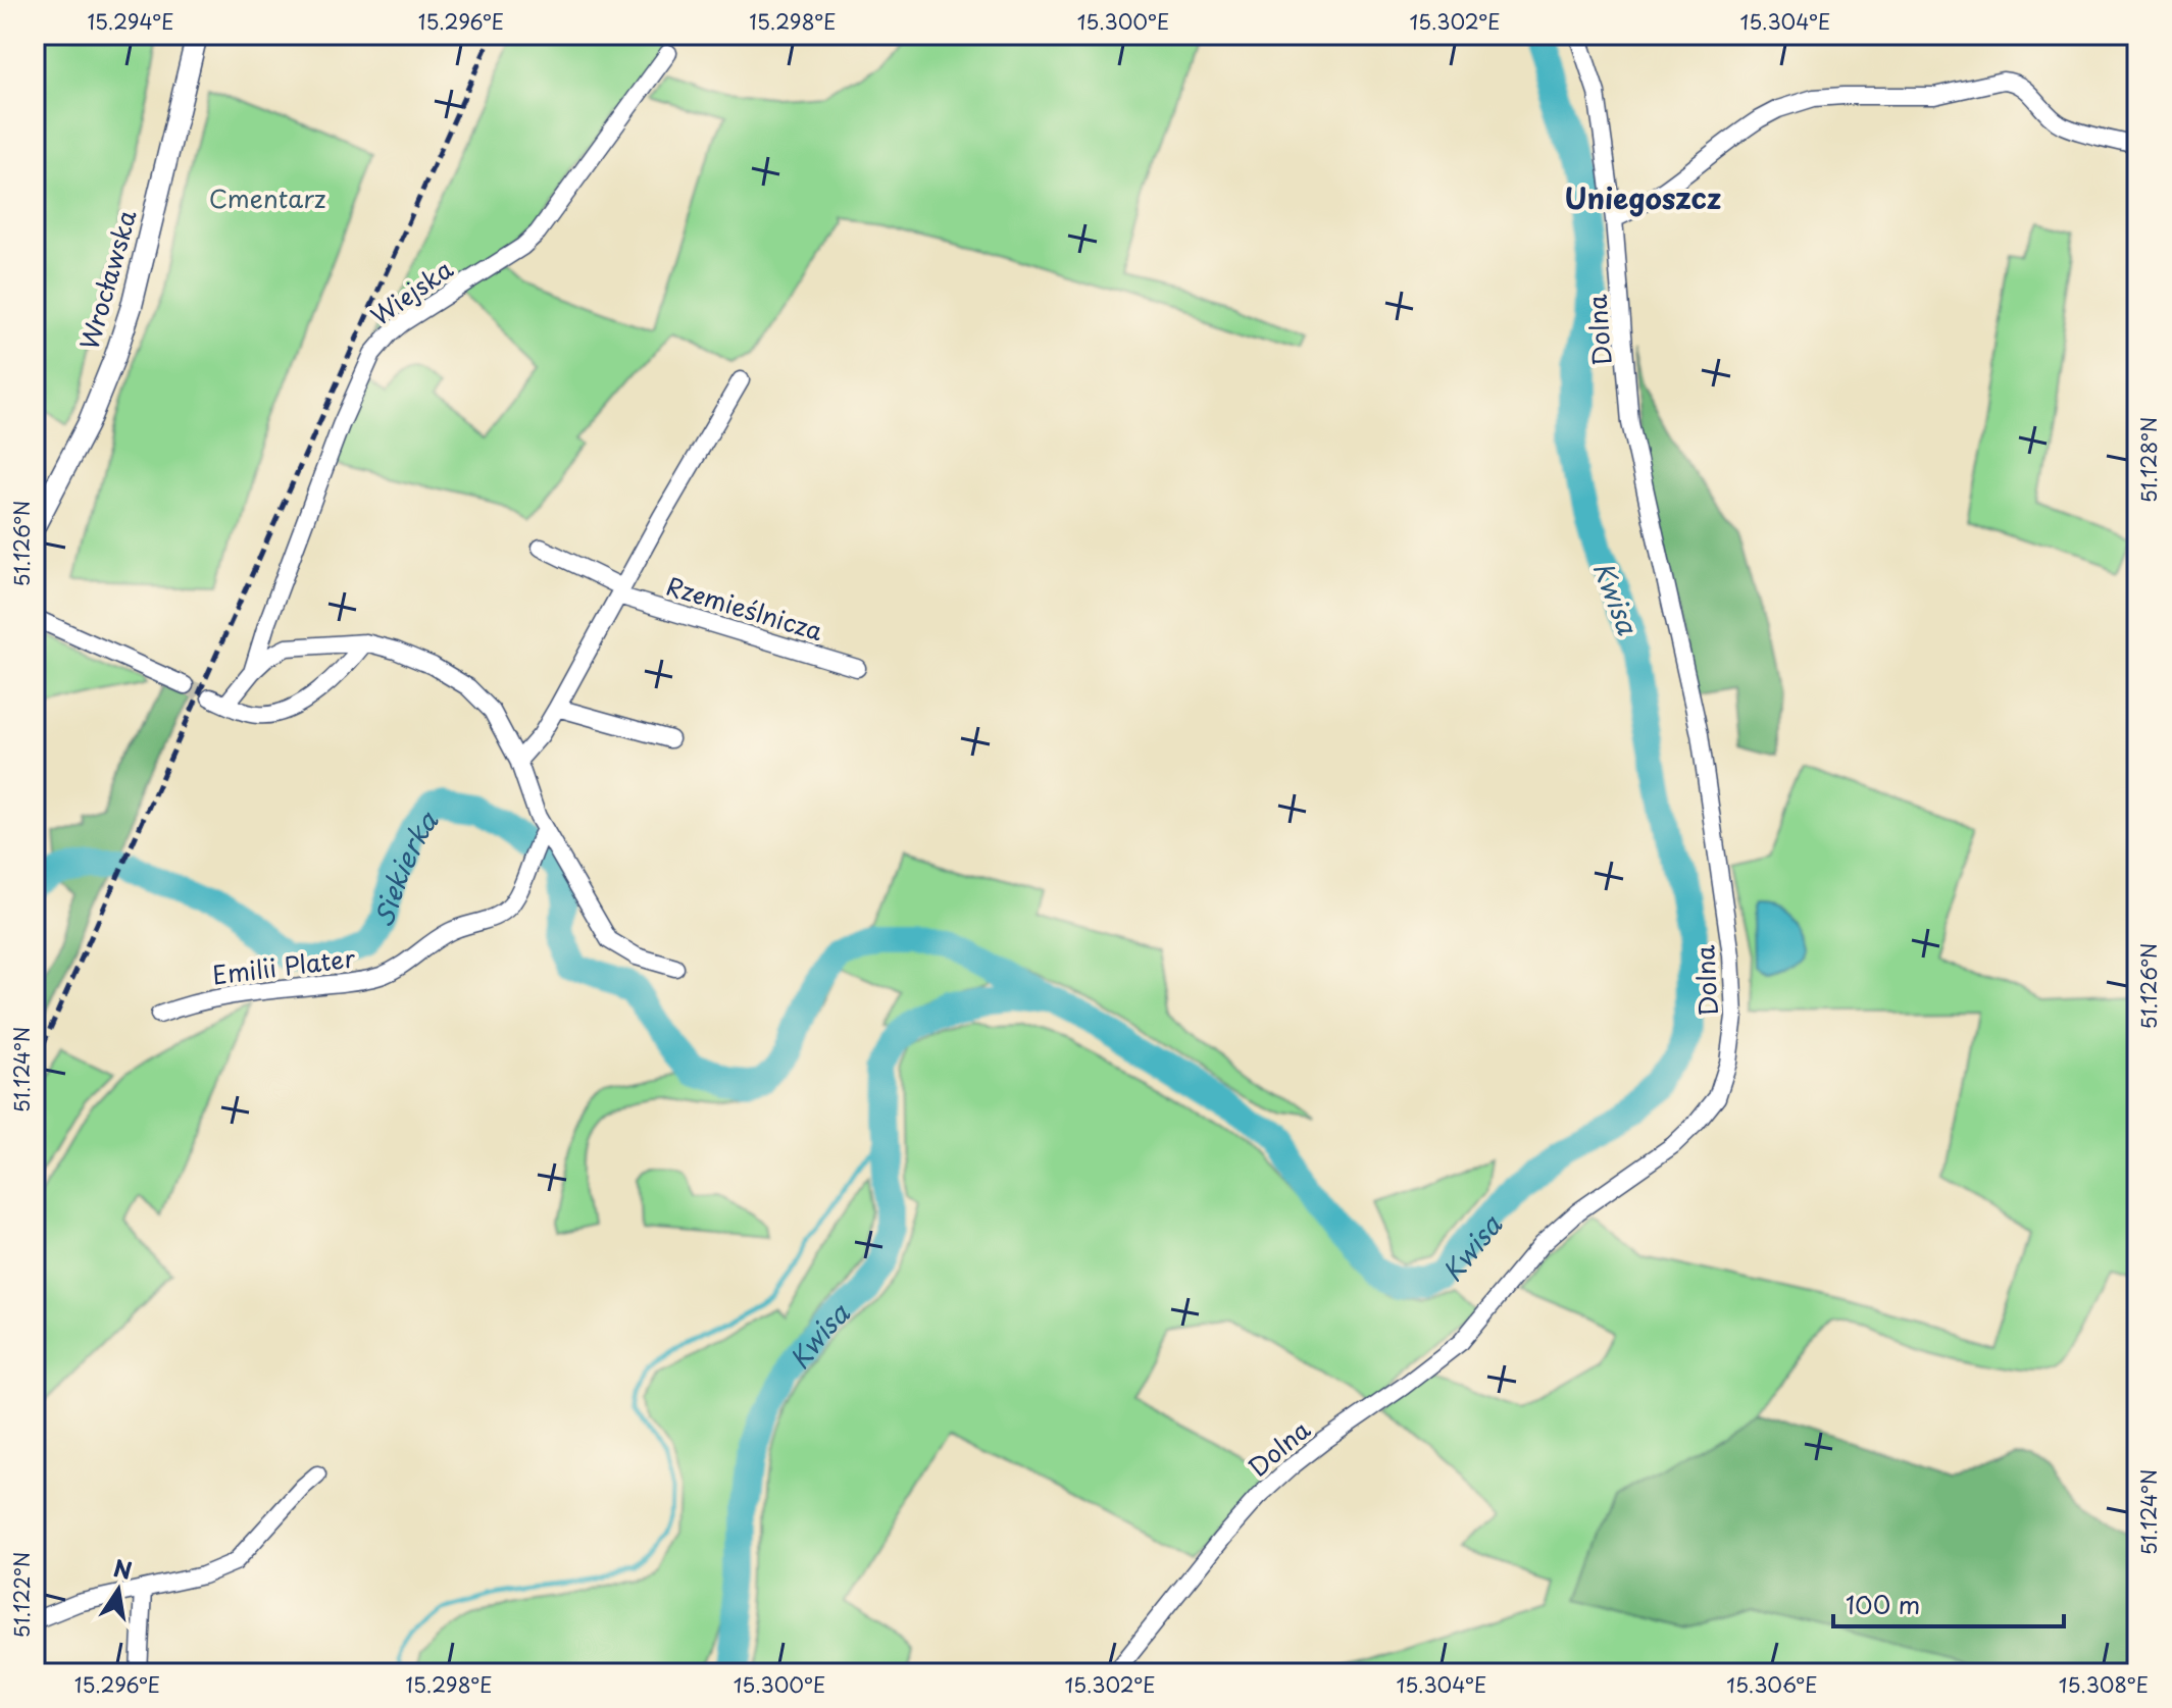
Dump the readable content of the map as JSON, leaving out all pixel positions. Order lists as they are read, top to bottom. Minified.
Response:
{"streets":{"main road":["Wrocławska"],"street":["Wiejska","Dolna","Rzemieślnicza","Emilii Plater"]},"districts":["Uniegoszcz"],"water":["Kwisa","Siekierka"],"parks":["Cmentarz"],"scale_bar":"100 m","north":"top","coordinates":["15.294°E","15.296°E","15.298°E","15.300°E","15.302°E","15.304°E","51.128°N","51.126°N","51.124°N","51.122°N","15.306°E","15.308°E"]}
